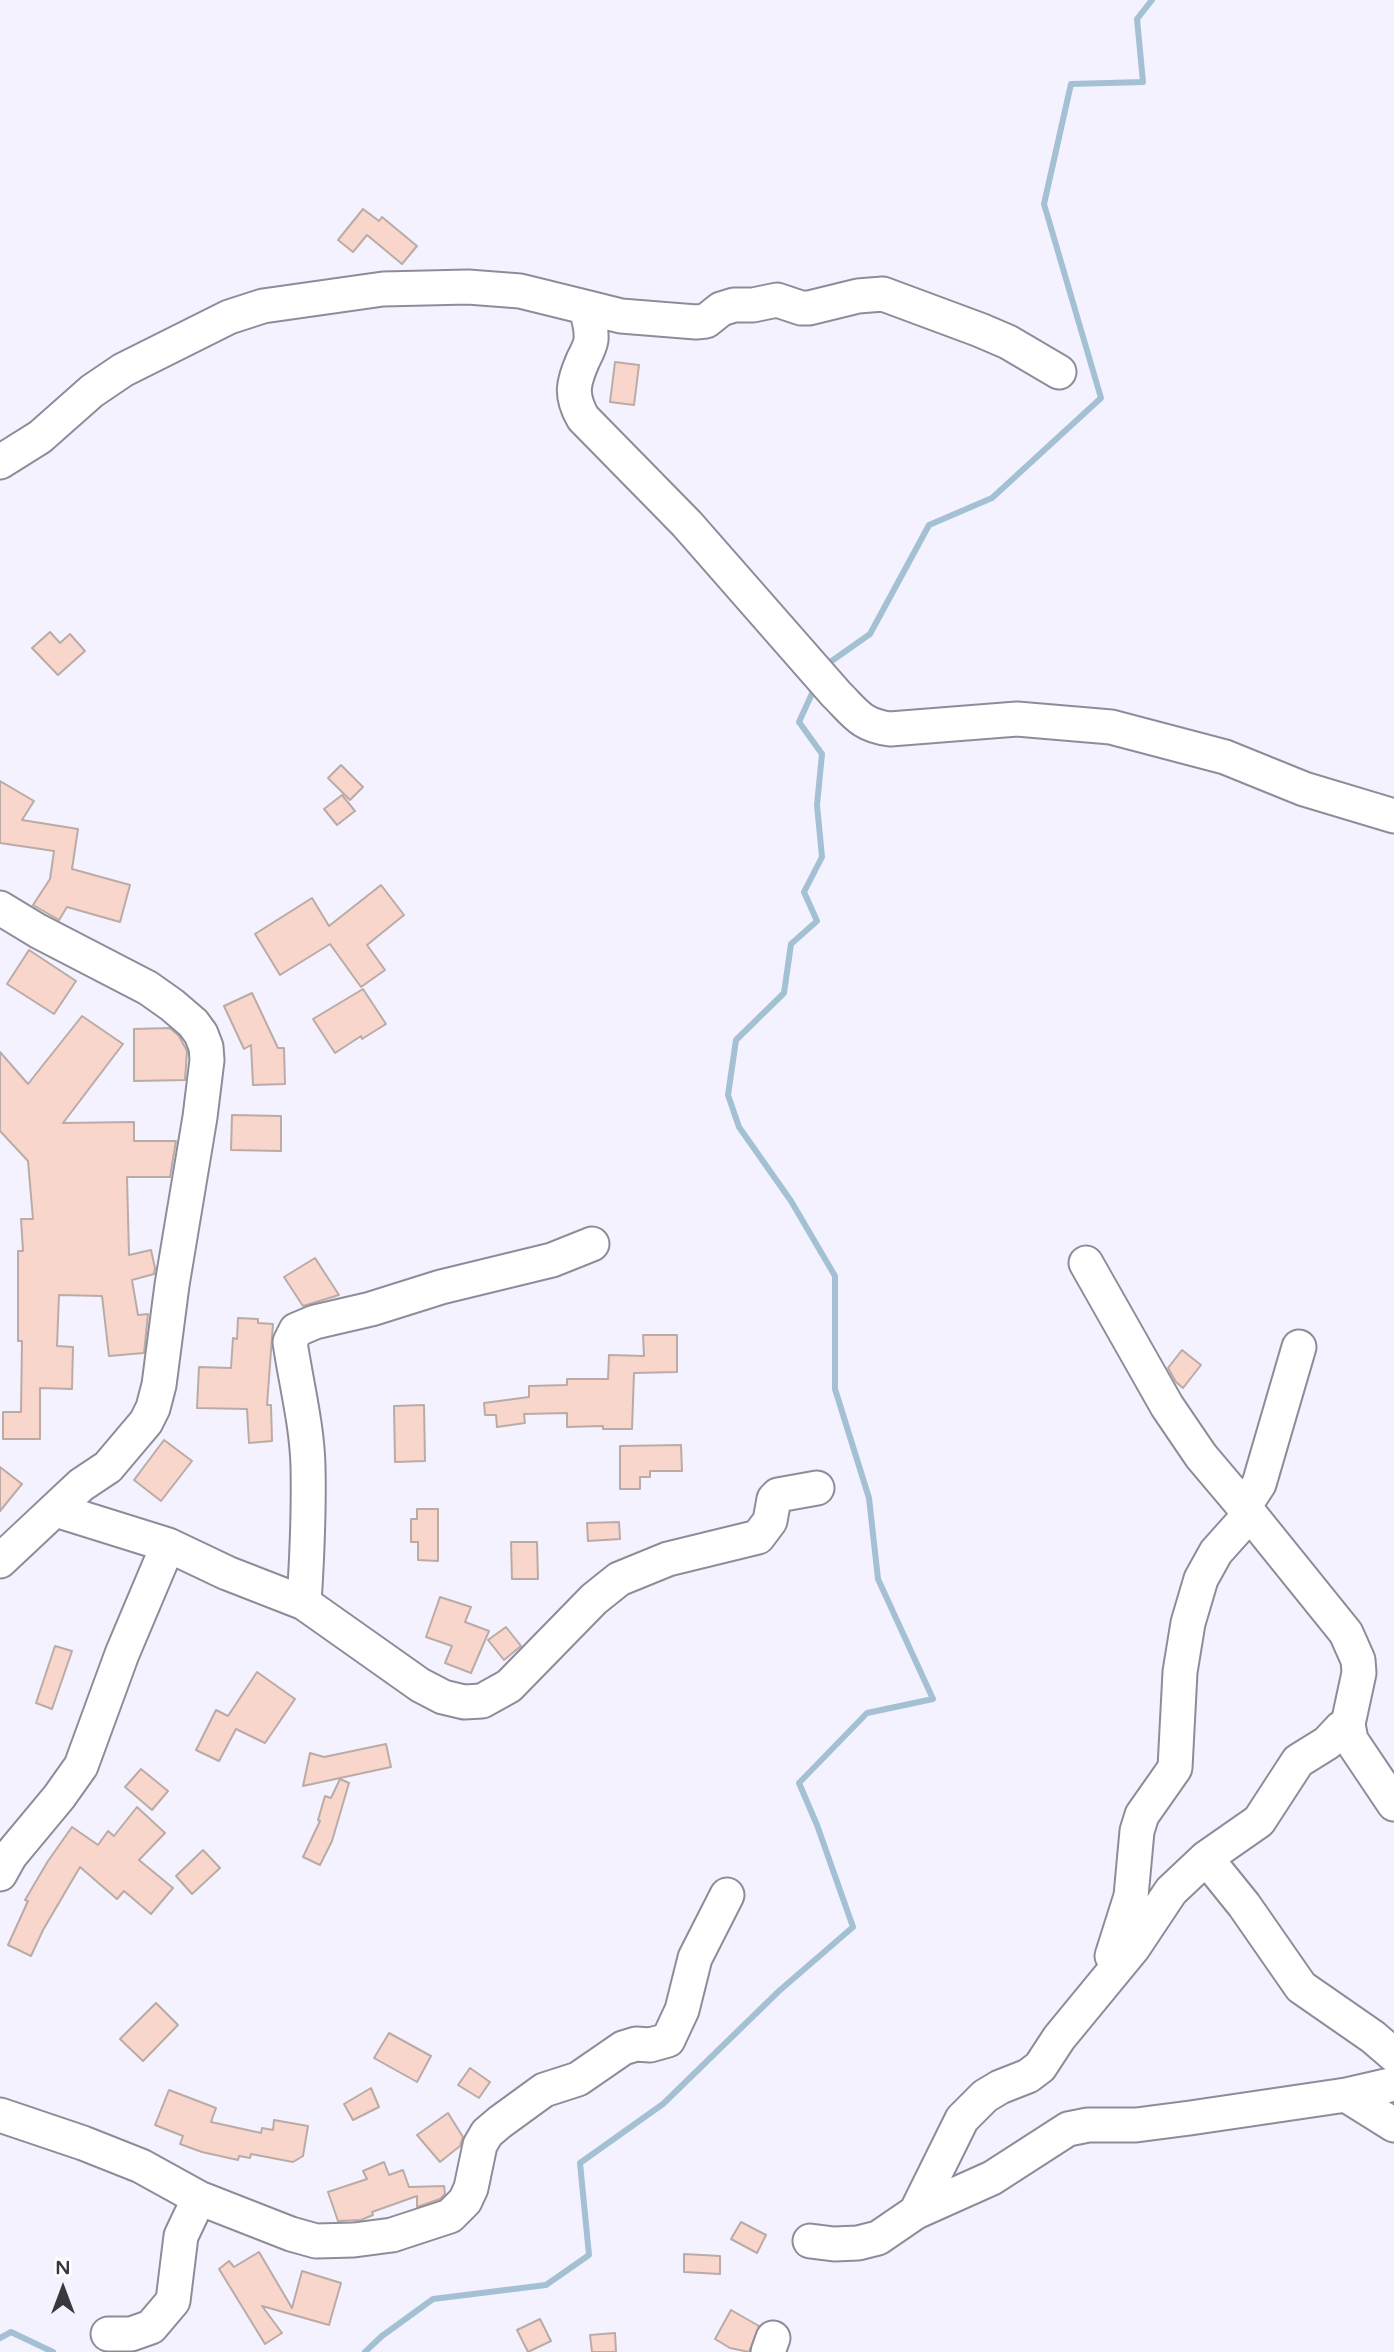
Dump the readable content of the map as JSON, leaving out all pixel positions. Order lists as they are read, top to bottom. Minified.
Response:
{"north":"top"}
